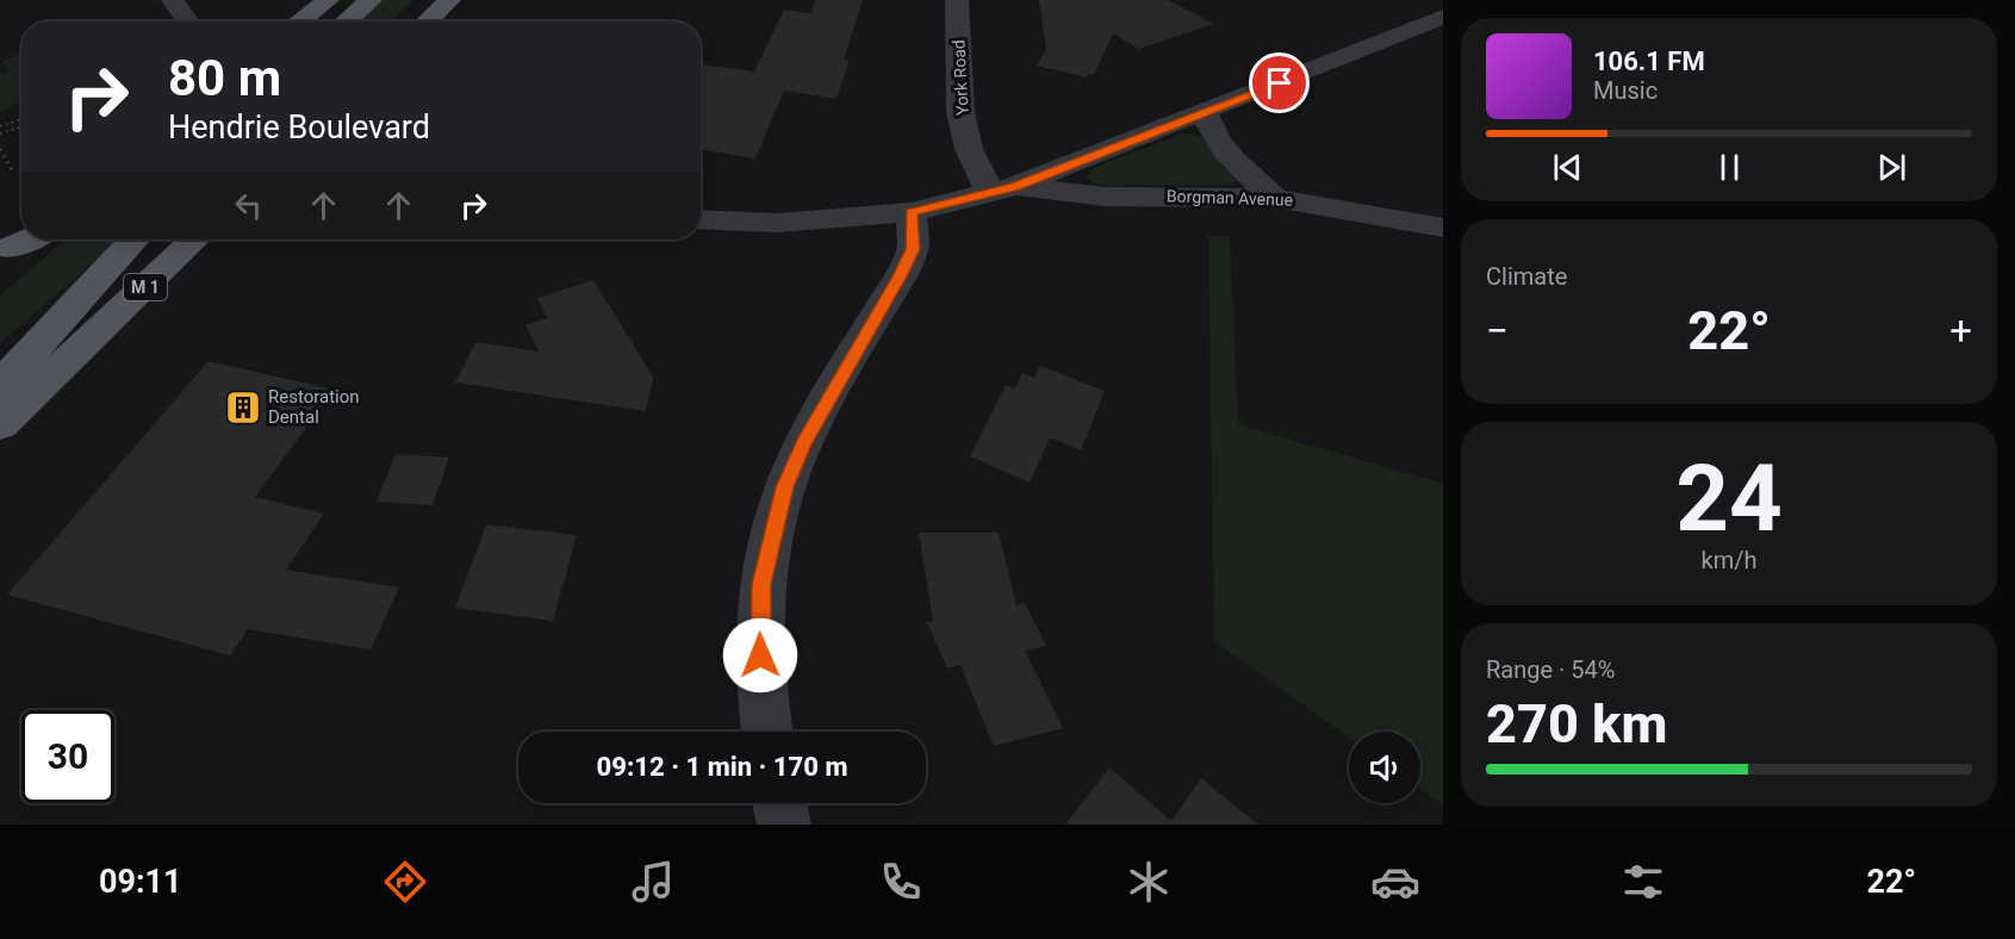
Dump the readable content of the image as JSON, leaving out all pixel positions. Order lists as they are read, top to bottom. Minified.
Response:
{"streets":{"main road":["M 1"],"street":["York Road","Borgman Avenue"]},"crossings":[["York Road","Borgman Avenue"]],"places":{"building":["Restoration Dental"]},"page":{"turn":["80 m","Hendrie Boulevard"],"song":["106.1 FM","Music"],"tile":["Climate",["24","km/h"],["Range · 54%","270 km"]],"heat":["−","22°","+"],"limit":"30","trip":"09:12 · 1 min · 170 m","tabs":["09:11","22°"]}}
